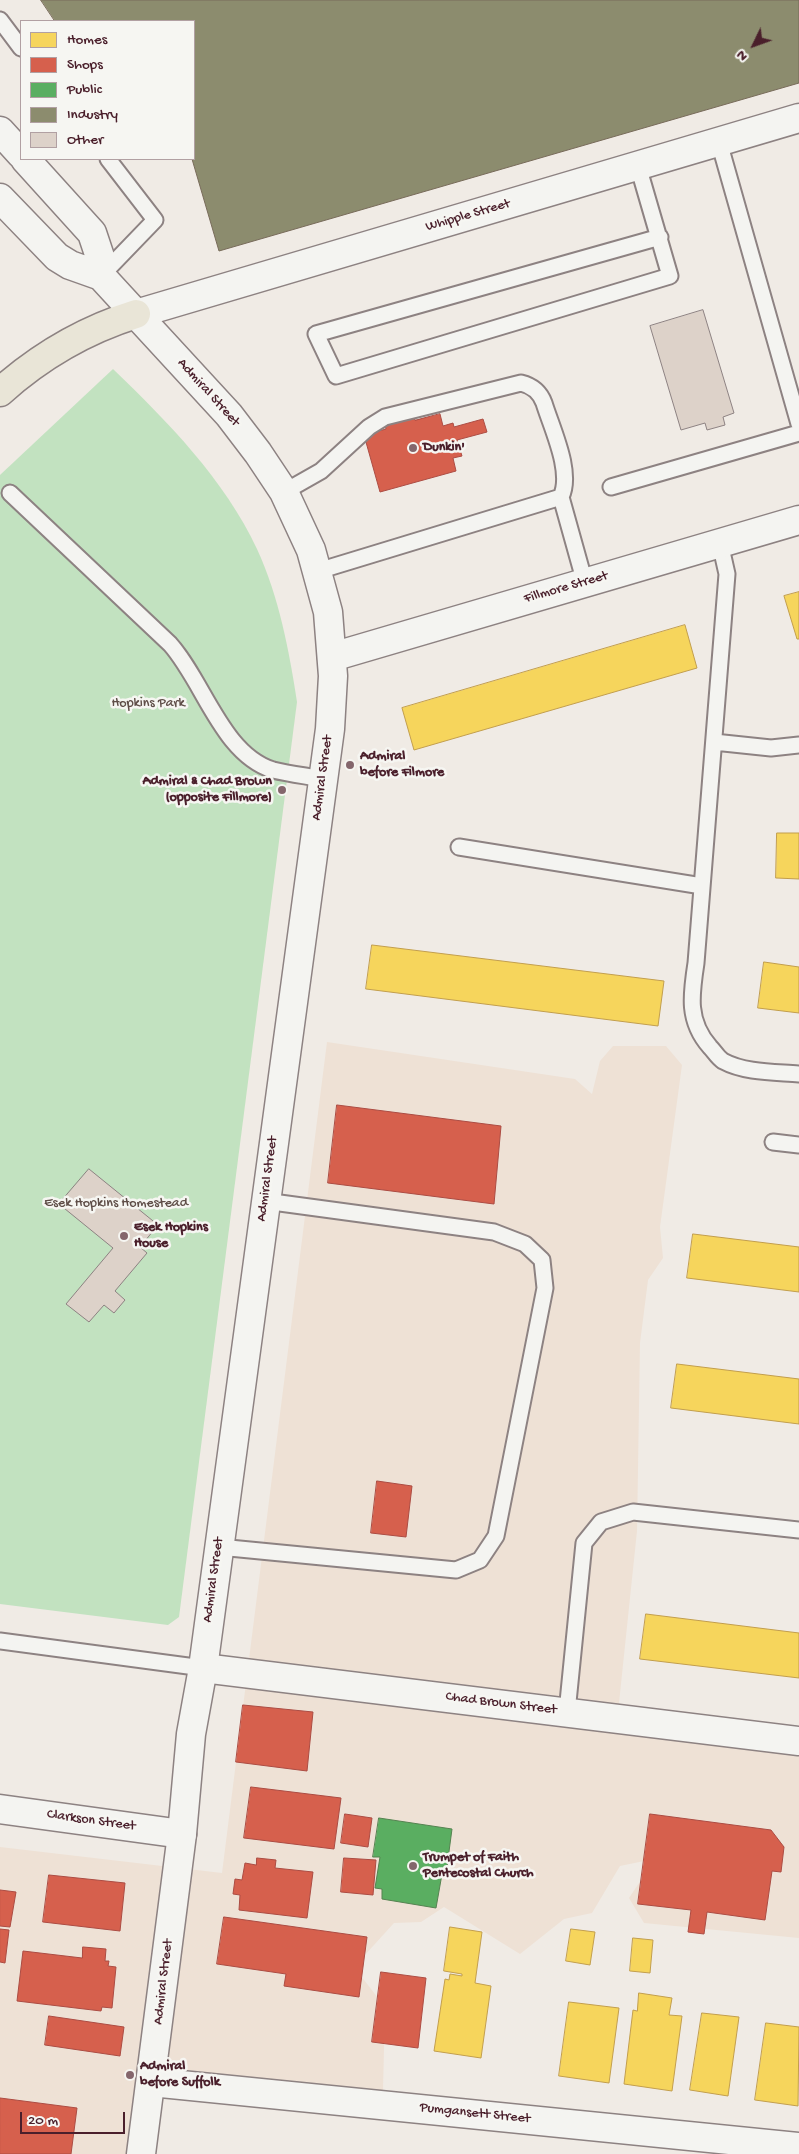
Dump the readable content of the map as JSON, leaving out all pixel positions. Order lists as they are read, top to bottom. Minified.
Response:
{"streets":{"street":["Whipple Street","Admiral Street","Fillmore Street","Chad Brown Street","Clarkson Street","Pumgansett Street"]},"crossings":[["Whipple Street","Admiral Street"],["Admiral Street","Fillmore Street"],["Admiral Street","Chad Brown Street"],["Admiral Street","Clarkson Street"],["Admiral Street","Pumgansett Street"]],"parks":["Hopkins Park","Esek Hopkins Homestead"],"places":["Dunkin'","Admiral before Filmore","Admiral & Chad Brown (opposite Fillmore)","Esek Hopkins House","Trumpet of Faith Pentecostal Church","Admiral before Suffolk"],"legend":["Homes","Shops","Public","Industry","Other"],"scale_bar":"20 m","north":"bottom left"}
